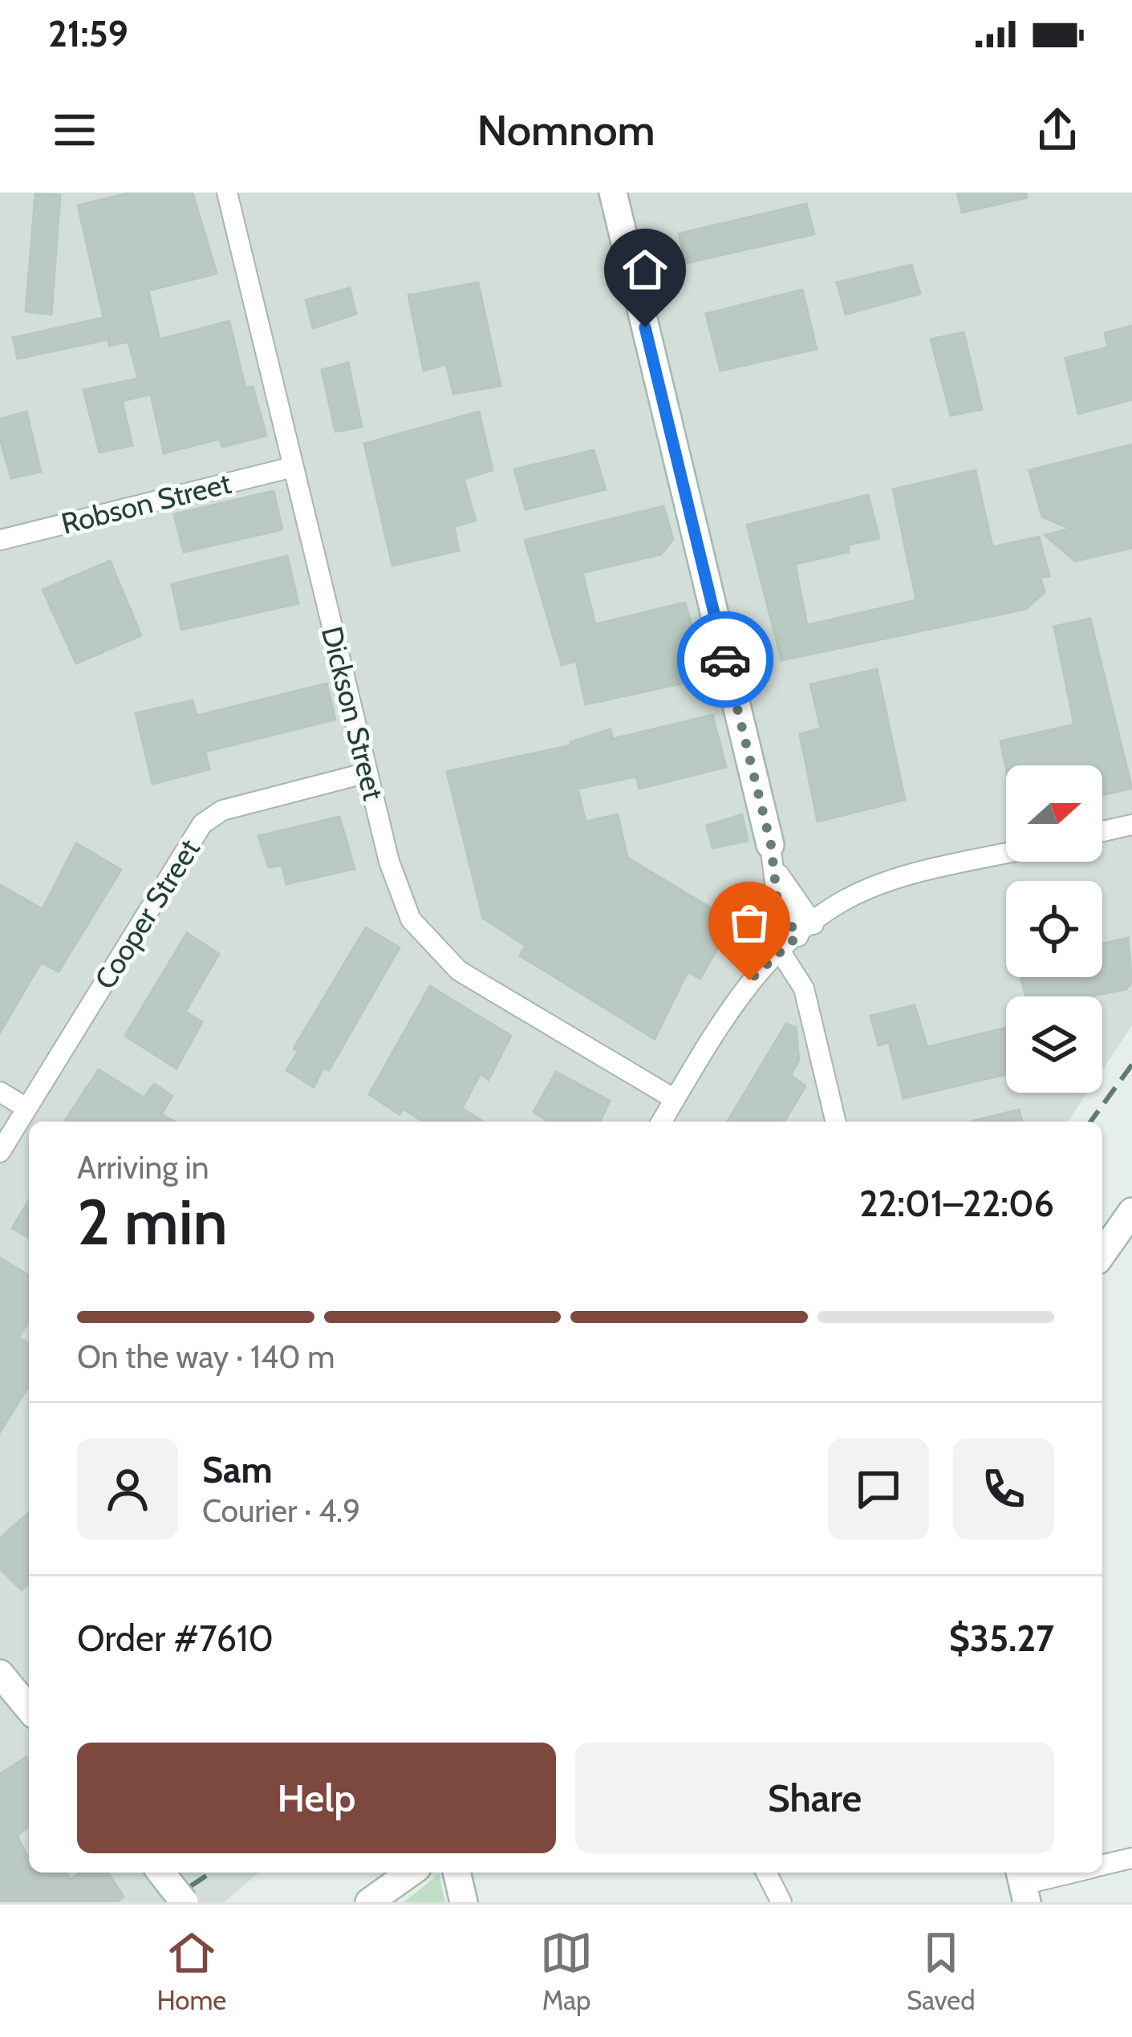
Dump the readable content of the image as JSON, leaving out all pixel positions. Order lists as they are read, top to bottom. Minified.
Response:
{"streets":{"street":["Robson Street","Dickson Street","Cooper Street"]},"crossings":[["Robson Street","Dickson Street"],["Dickson Street","Cooper Street"]],"north":"right","page":{"status":"21:59","header":"Nomnom","heading":["2 min","Arriving in","22:01–22:06"],"panel":["Sam","Courier · 4.9","Order #7610","$35.27"],"bar":"On the way · 140 m","buttons":["Help","Share"],"tabs":["Home","Map","Saved"]}}
